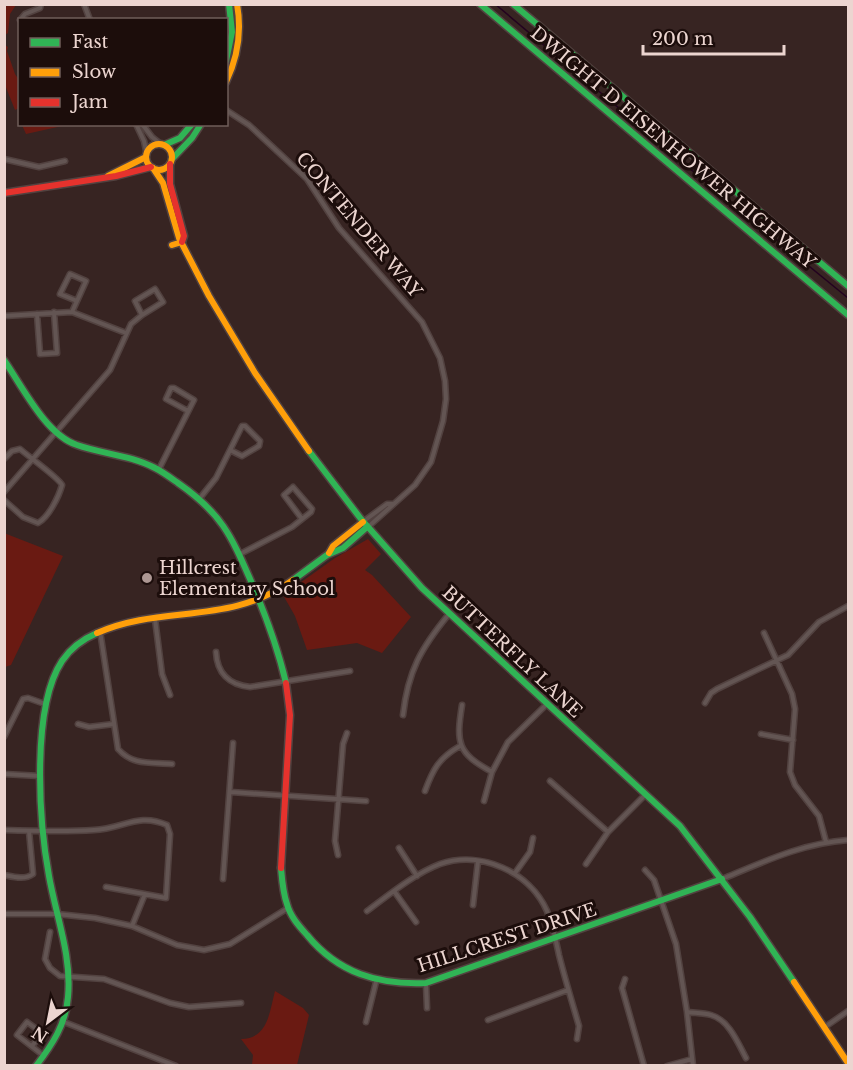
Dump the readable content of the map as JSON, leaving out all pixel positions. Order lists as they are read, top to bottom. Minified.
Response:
{"streets":{"main road":["DWIGHT D EISENHOWER HIGHWAY","BUTTERFLY LANE","HILLCREST DRIVE"],"street":["CONTENDER WAY"]},"crossings":[["CONTENDER WAY","BUTTERFLY LANE"],["BUTTERFLY LANE","HILLCREST DRIVE"]],"places":["Hillcrest Elementary School"],"legend":["Fast","Slow","Jam"],"scale_bar":"200 m","north":"bottom left"}
